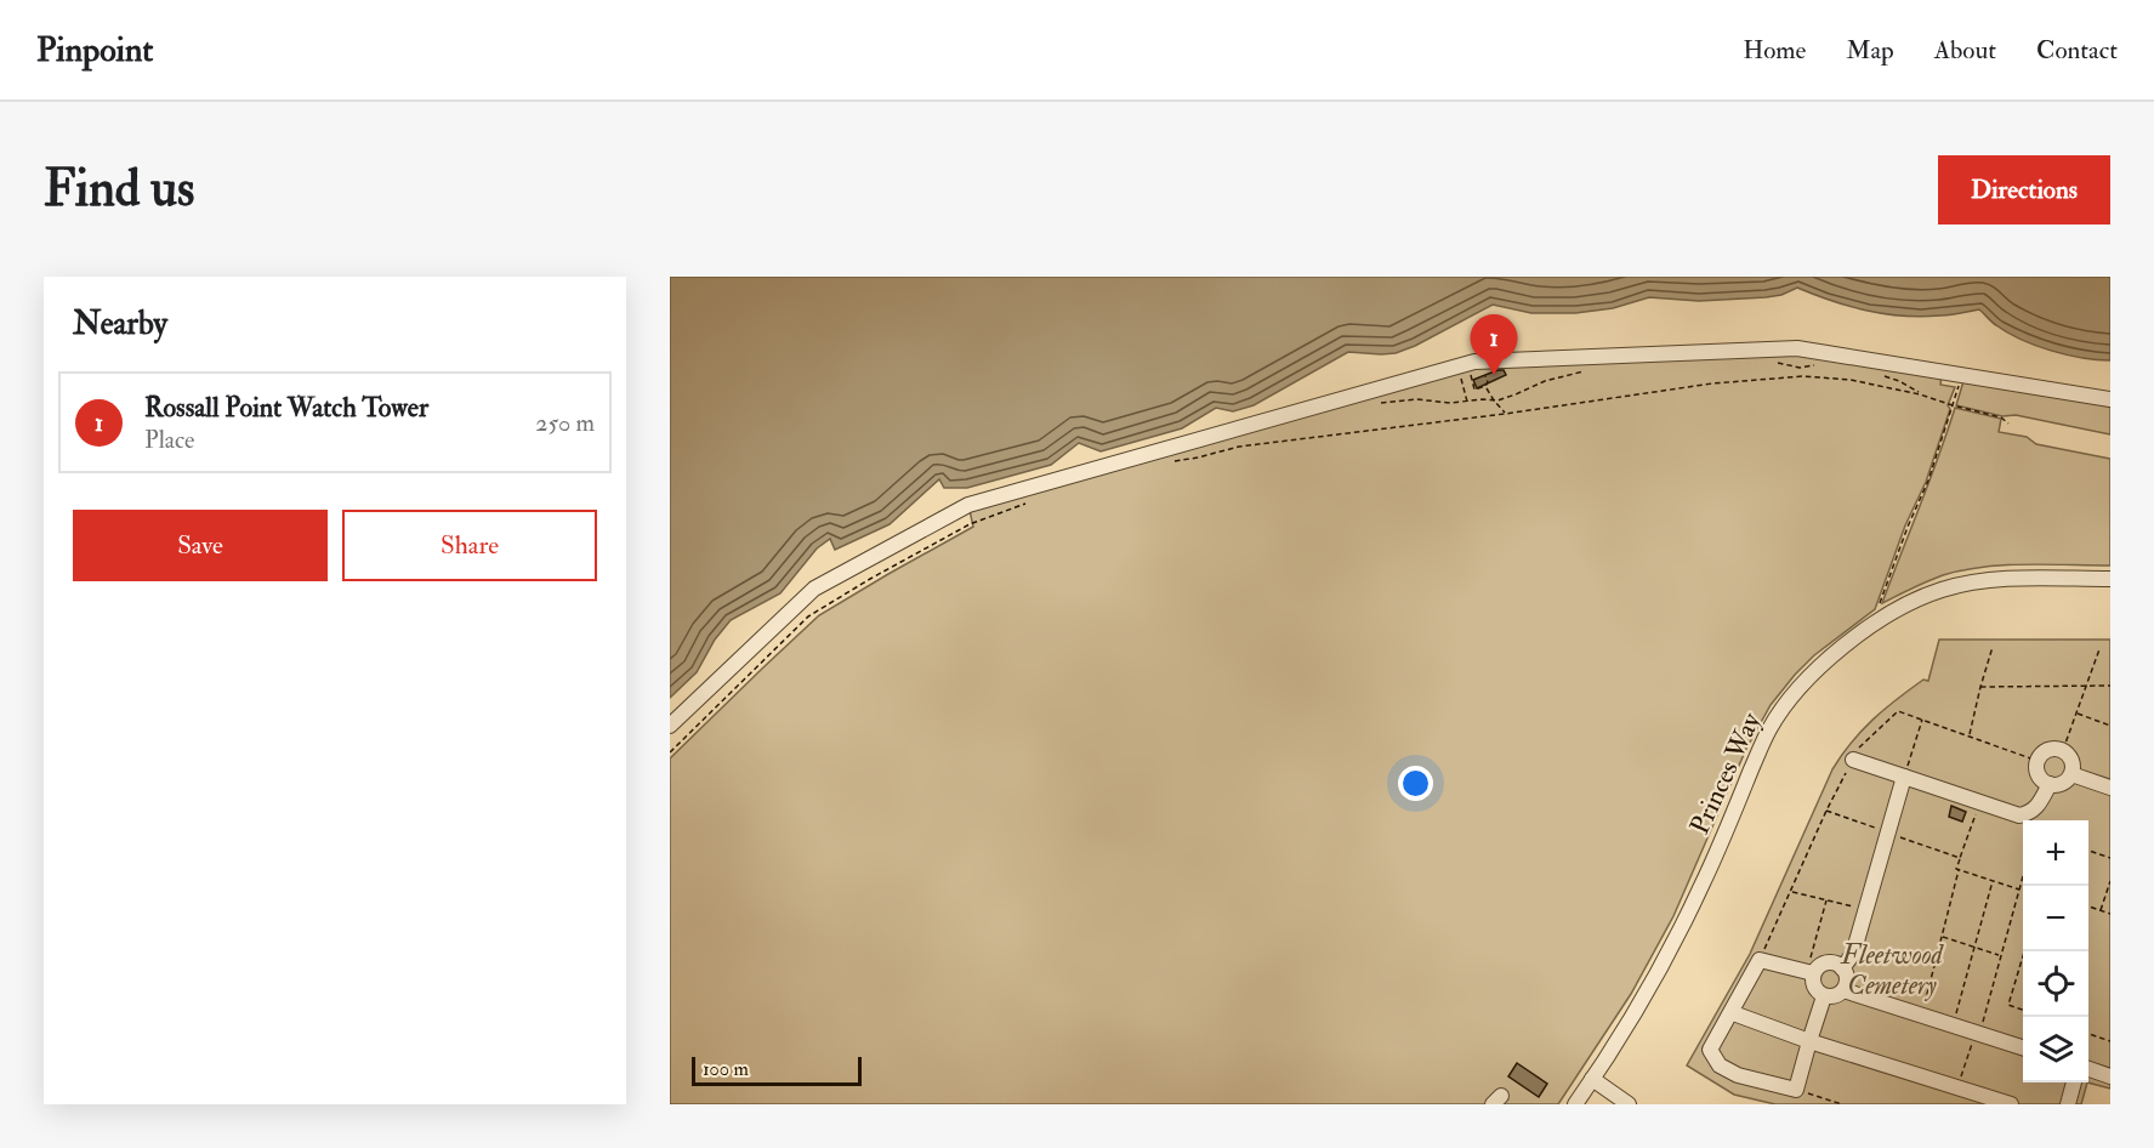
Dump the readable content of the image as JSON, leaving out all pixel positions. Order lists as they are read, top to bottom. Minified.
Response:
{"streets":{"street":["Princes Way"]},"parks":["Fleetwood Cemetery"],"scale_bar":"100 m","page":{"header":"Pinpoint","nav":["Home","Map","About","Contact"],"buttons":["Directions",["Save","Share"]],"title":"Find us","heading":"Nearby","pins":"1","list":[{"mark":"1","name":"Rossall Point Watch Tower","note":"Place","value":"250 m"}],"map_buttons":["+","−"],"scale":"100 m"}}
